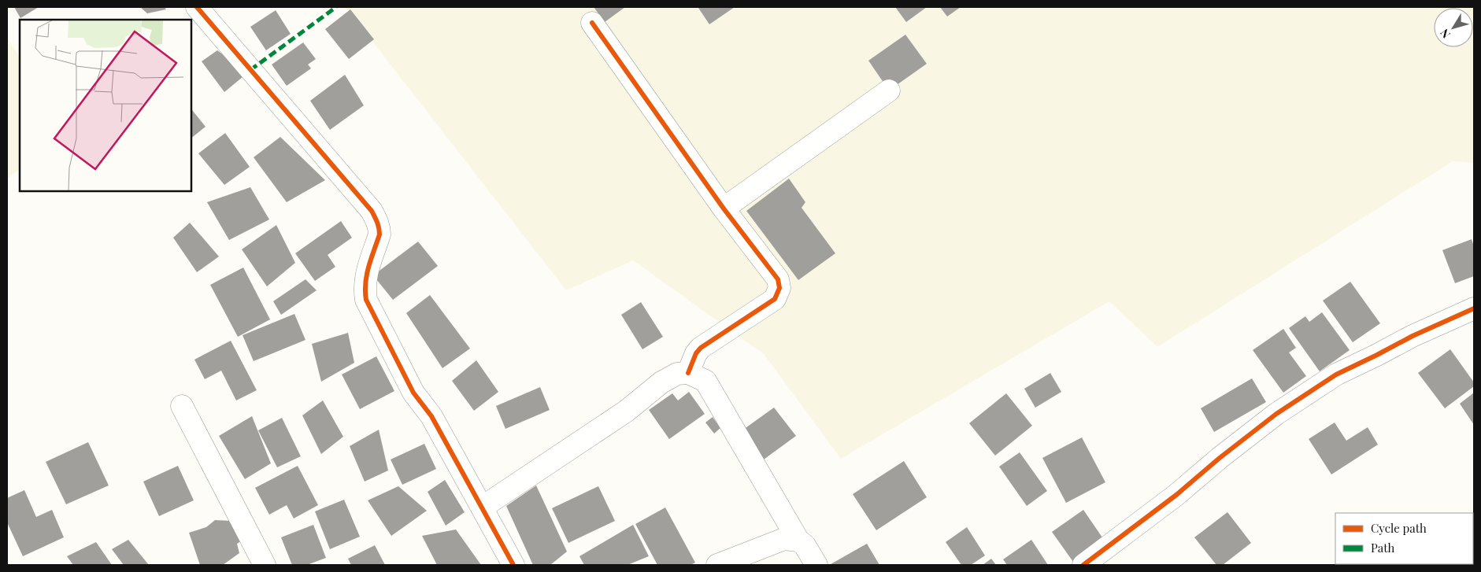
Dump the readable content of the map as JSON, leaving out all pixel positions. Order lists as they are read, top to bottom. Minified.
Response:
{"legend":["Cycle path","Path"],"north":"bottom left"}
